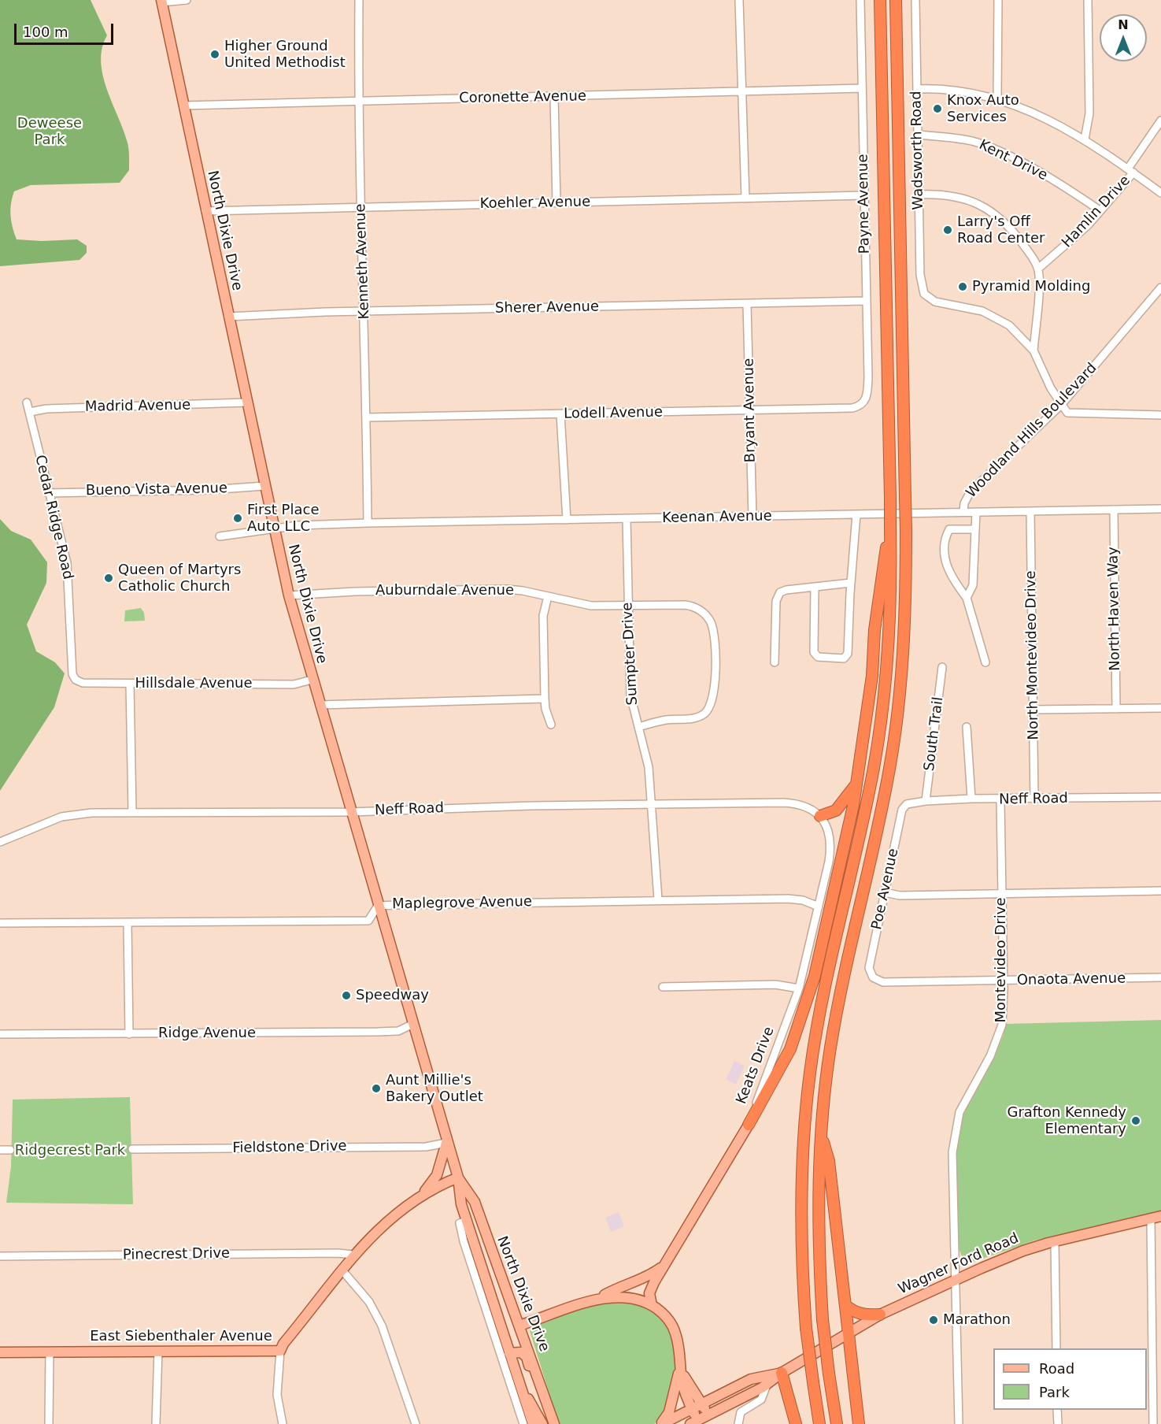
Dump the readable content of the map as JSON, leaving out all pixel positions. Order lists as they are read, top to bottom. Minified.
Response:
{"streets":{"main road":["North Dixie Drive","Keats Drive","Wagner Ford Road","East Siebenthaler Avenue"],"street":["Coronette Avenue","Wadsworth Road","Kent Drive","Koehler Avenue","Payne Avenue","Hamlin Drive","Kenneth Avenue","Sherer Avenue","Madrid Avenue","Bryant Avenue","Lodell Avenue","Woodland Hills Boulevard","Bueno Vista Avenue","Cedar Ridge Road","Keenan Avenue","Auburndale Avenue","North Haven Way","Sumpter Drive","North Montevideo Drive","Hillsdale Avenue","South Trail","Neff Road","Poe Avenue","Maplegrove Avenue","Montevideo Drive","Onaota Avenue","Ridge Avenue","Fieldstone Drive","Pinecrest Drive"]},"crossings":[["Coronette Avenue","Payne Avenue"],["Coronette Avenue","North Dixie Drive"],["Coronette Avenue","Kenneth Avenue"],["Wadsworth Road","Kent Drive"],["Kent Drive","Hamlin Drive"],["Koehler Avenue","Payne Avenue"],["Koehler Avenue","North Dixie Drive"],["Koehler Avenue","Kenneth Avenue"],["Payne Avenue","Sherer Avenue"],["Payne Avenue","Lodell Avenue"],["North Dixie Drive","Sherer Avenue"],["North Dixie Drive","Madrid Avenue"],["North Dixie Drive","Bueno Vista Avenue"],["North Dixie Drive","Keenan Avenue"],["North Dixie Drive","Auburndale Avenue"],["North Dixie Drive","Hillsdale Avenue"],["North Dixie Drive","Neff Road"],["North Dixie Drive","Maplegrove Avenue"],["North Dixie Drive","Ridge Avenue"],["North Dixie Drive","Fieldstone Drive"],["North Dixie Drive","East Siebenthaler Avenue"],["Kenneth Avenue","Sherer Avenue"],["Kenneth Avenue","Lodell Avenue"],["Kenneth Avenue","Keenan Avenue"],["Sherer Avenue","Bryant Avenue"],["Madrid Avenue","Cedar Ridge Road"],["Bryant Avenue","Lodell Avenue"],["Bryant Avenue","Keenan Avenue"],["Woodland Hills Boulevard","Keenan Avenue"],["Bueno Vista Avenue","Cedar Ridge Road"],["Cedar Ridge Road","Hillsdale Avenue"],["Keenan Avenue","North Haven Way"],["Keenan Avenue","Sumpter Drive"],["Keenan Avenue","North Montevideo Drive"],["Auburndale Avenue","Sumpter Drive"],["Sumpter Drive","Neff Road"],["Sumpter Drive","Maplegrove Avenue"],["North Montevideo Drive","Neff Road"],["South Trail","Neff Road"],["Neff Road","Poe Avenue"],["Neff Road","Montevideo Drive"],["Neff Road","Keats Drive"],["Poe Avenue","Onaota Avenue"],["Maplegrove Avenue","Keats Drive"],["Montevideo Drive","Onaota Avenue"],["Montevideo Drive","Wagner Ford Road"],["Pinecrest Drive","East Siebenthaler Avenue"]],"parks":["Deweese Park","Ridgecrest Park"],"places":["Higher Ground United Methodist","Knox Auto Services","Larry's Off Road Center","Pyramid Molding","First Place Auto LLC","Queen of Martyrs Catholic Church","Speedway","Aunt Millie's Bakery Outlet","Grafton Kennedy Elementary","Marathon"],"legend":["Road","Park"],"scale_bar":"100 m","north":"top"}
